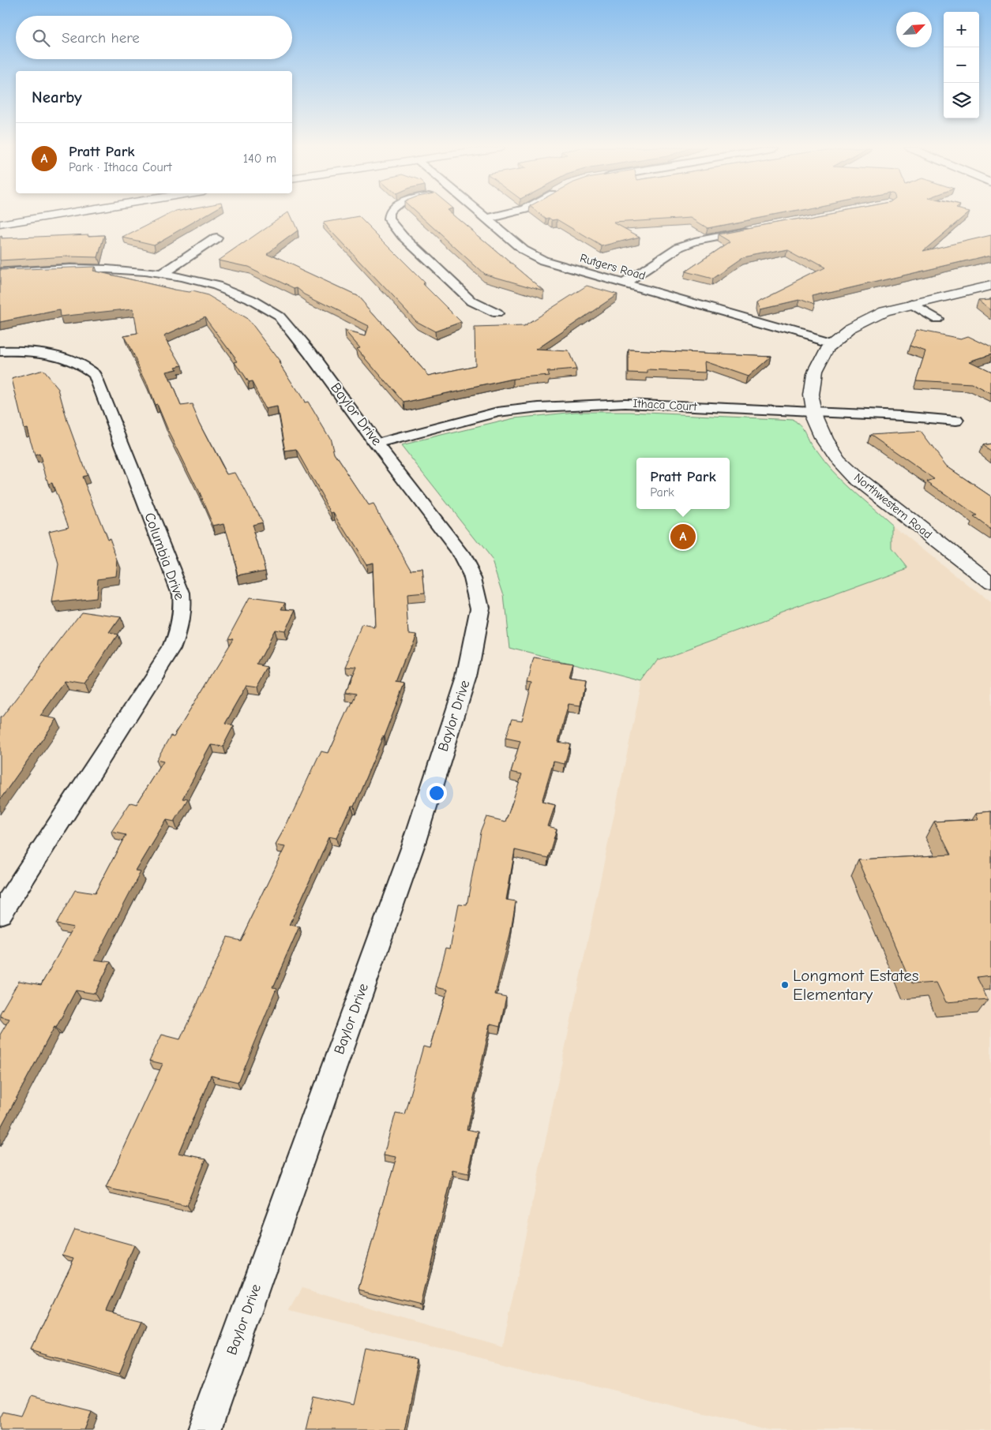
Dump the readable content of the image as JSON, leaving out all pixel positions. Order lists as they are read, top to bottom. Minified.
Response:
{"streets":{"main road":["Northwestern Road"],"street":["Rutgers Road","Ithaca Court","Baylor Drive","Columbia Drive"]},"crossings":[["Rutgers Road","Northwestern Road"],["Ithaca Court","Baylor Drive"],["Ithaca Court","Northwestern Road"]],"places":["Longmont Estates Elementary"],"north":"top right","page":{"map_buttons":["+","−"],"search":"Search here","heading":"Nearby","list":[{"mark":"A","name":"Pratt Park","note":"Park · Ithaca Court","value":"140 m"}],"popup":["Pratt Park","Park"],"pins":"A"}}
